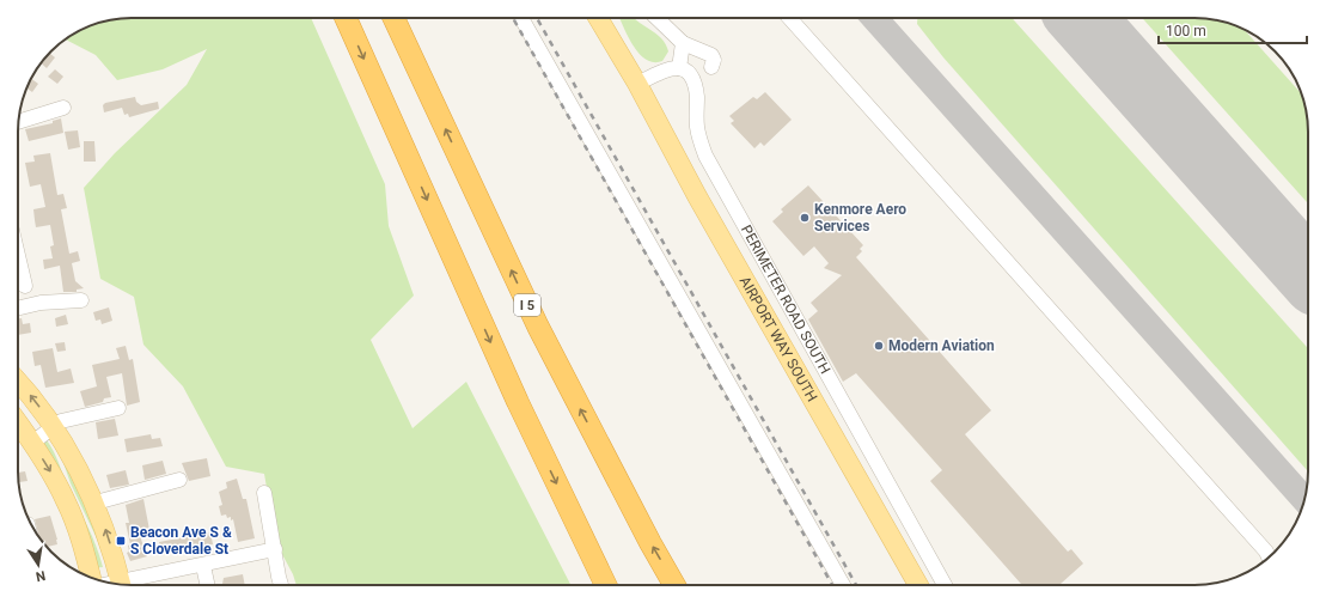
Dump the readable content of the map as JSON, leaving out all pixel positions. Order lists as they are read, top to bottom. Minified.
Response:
{"streets":{"highway":["I 5"],"main road":["AIRPORT WAY SOUTH"],"street":["PERIMETER ROAD SOUTH"]},"places":{"other":["Kenmore Aero Services","Modern Aviation"],"transit":["Beacon Ave S & S Cloverdale St"]},"scale_bar":"100 m","north":"bottom"}
